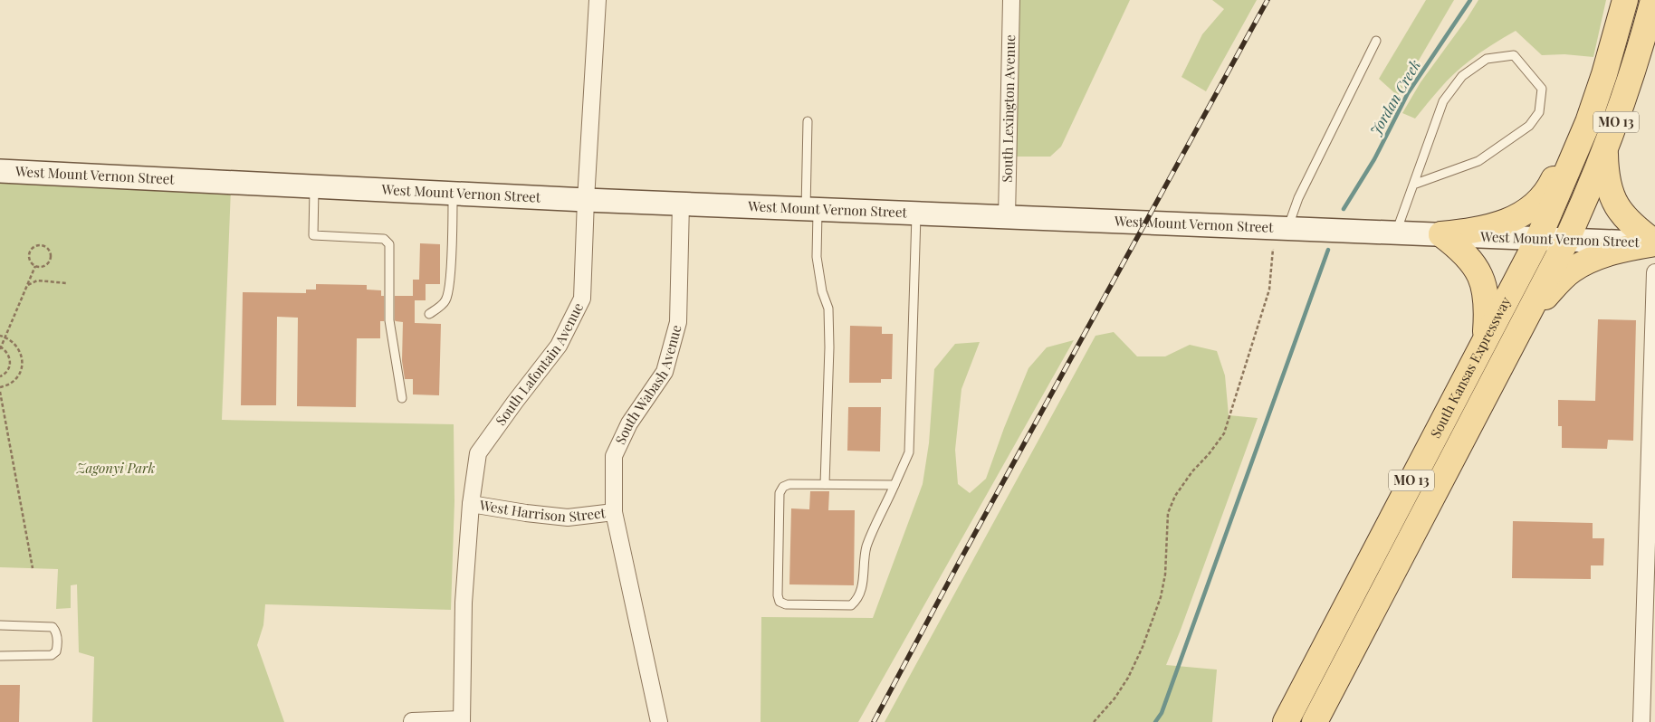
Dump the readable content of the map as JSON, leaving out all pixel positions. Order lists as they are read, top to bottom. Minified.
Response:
{"streets":{"main road":["MO 13","South Kansas Expressway"],"street":["South Lexington Avenue","West Mount Vernon Street","South Lafontain Avenue","South Wabash Avenue","West Harrison Street"]},"crossings":[["South Lexington Avenue","West Mount Vernon Street"],["West Mount Vernon Street","South Lafontain Avenue"],["West Mount Vernon Street","South Kansas Expressway"],["West Mount Vernon Street","South Wabash Avenue"],["South Lafontain Avenue","West Harrison Street"],["South Wabash Avenue","West Harrison Street"]],"water":["Jordan Creek"],"parks":["Zagonyi Park"]}
